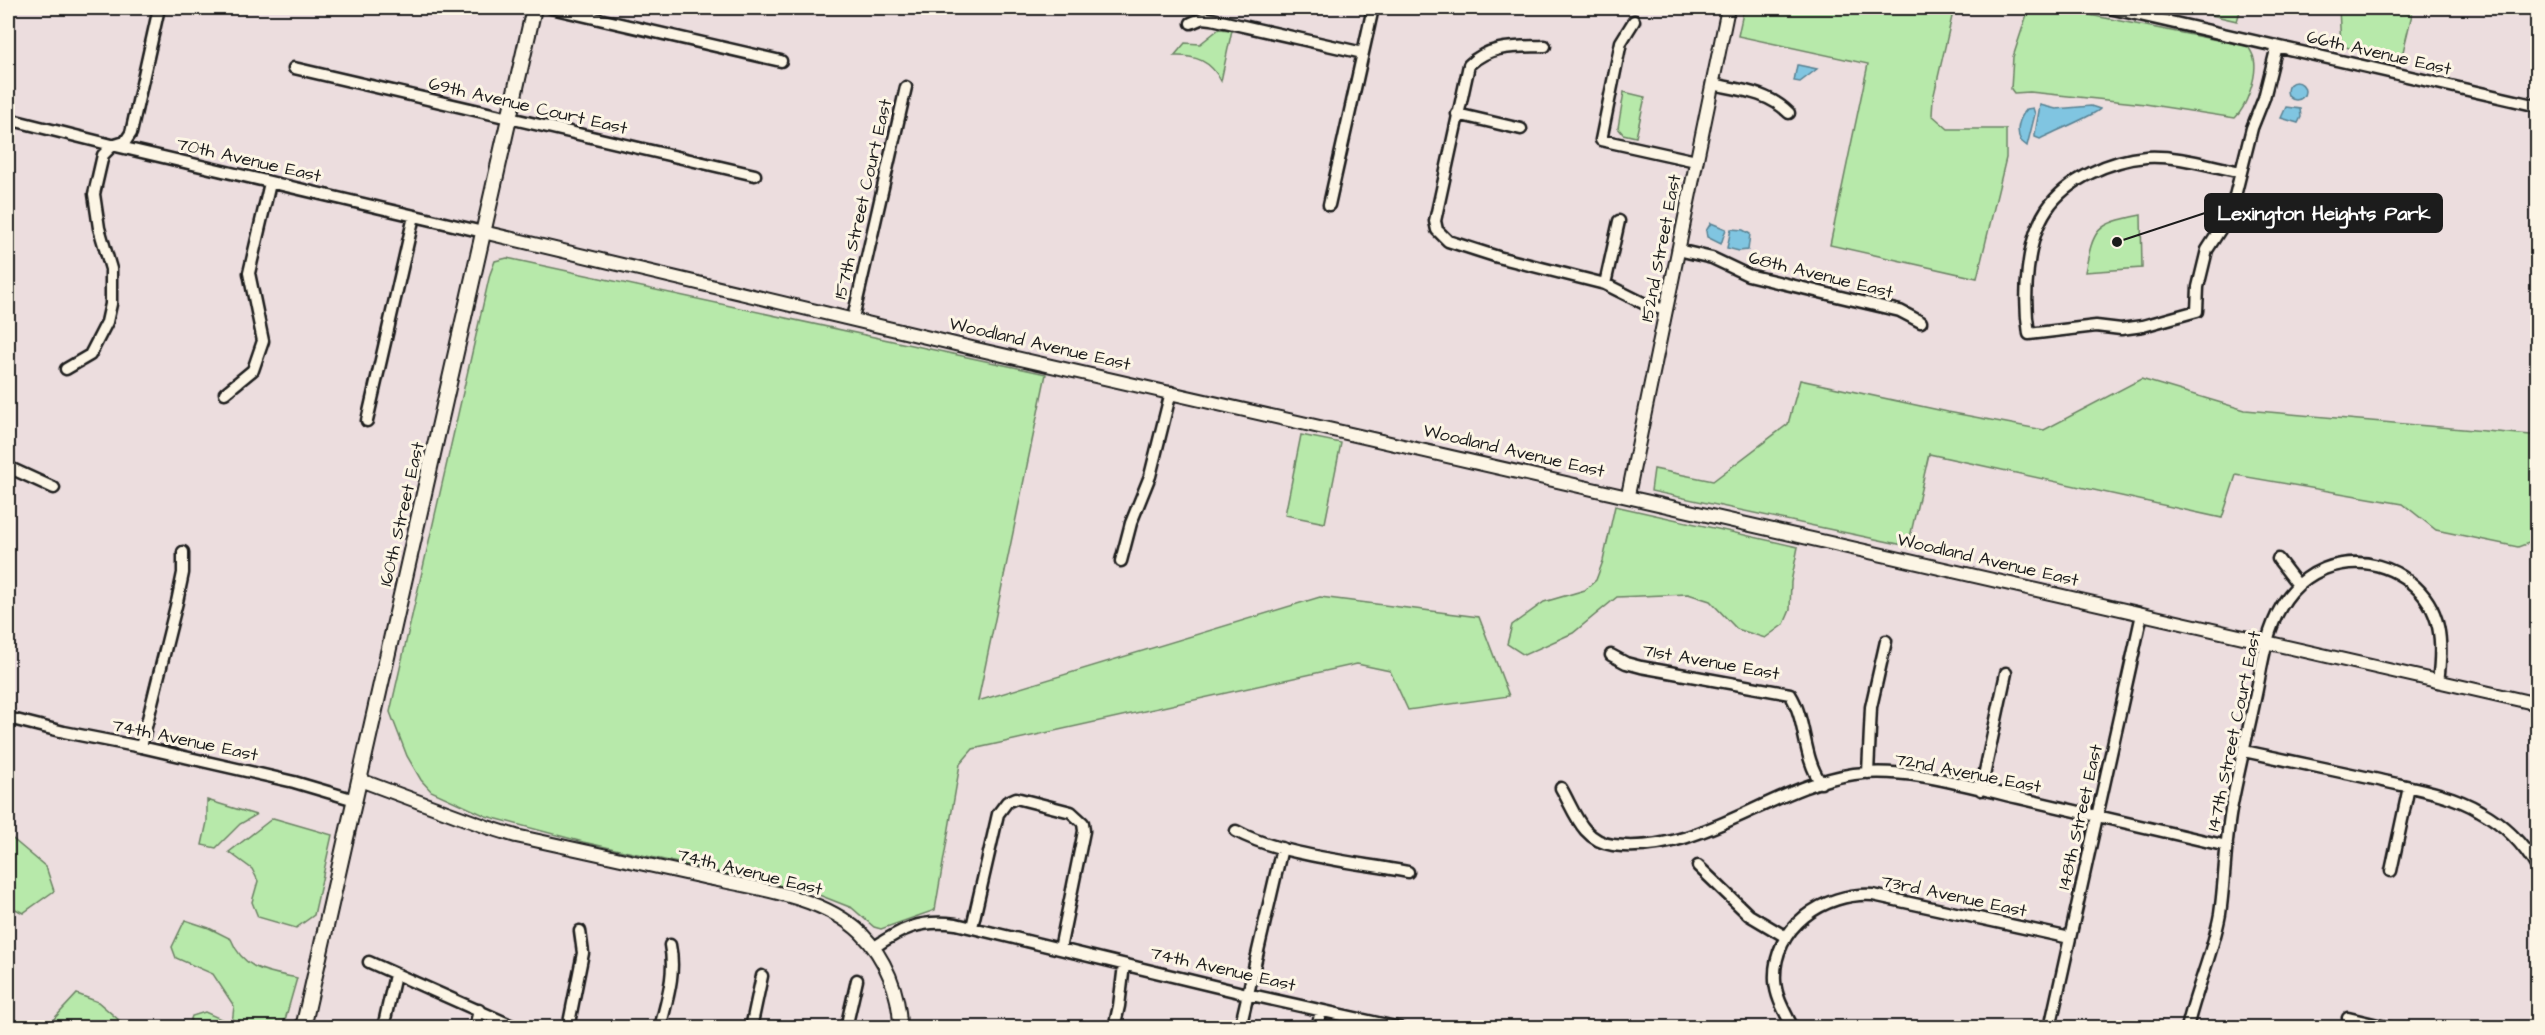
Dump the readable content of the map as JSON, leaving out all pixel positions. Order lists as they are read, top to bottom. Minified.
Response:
{"streets":{"main road":["160th Street East"],"street":["66th Avenue East","69th Avenue Court East","70th Avenue East","157th Street Court East","152nd Street East","68th Avenue East","Woodland Avenue East","71st Avenue East","147th Street Court East","74th Avenue East","72nd Avenue East","148th Street East","73rd Avenue East"]},"crossings":[["69th Avenue Court East","160th Street East"],["70th Avenue East","Woodland Avenue East"],["70th Avenue East","160th Street East"],["157th Street Court East","Woodland Avenue East"],["152nd Street East","68th Avenue East"],["152nd Street East","Woodland Avenue East"],["Woodland Avenue East","160th Street East"],["Woodland Avenue East","147th Street Court East"],["Woodland Avenue East","148th Street East"],["160th Street East","74th Avenue East"],["71st Avenue East","72nd Avenue East"],["147th Street Court East","72nd Avenue East"],["72nd Avenue East","148th Street East"],["148th Street East","73rd Avenue East"]],"places":["Lexington Heights Park"]}
